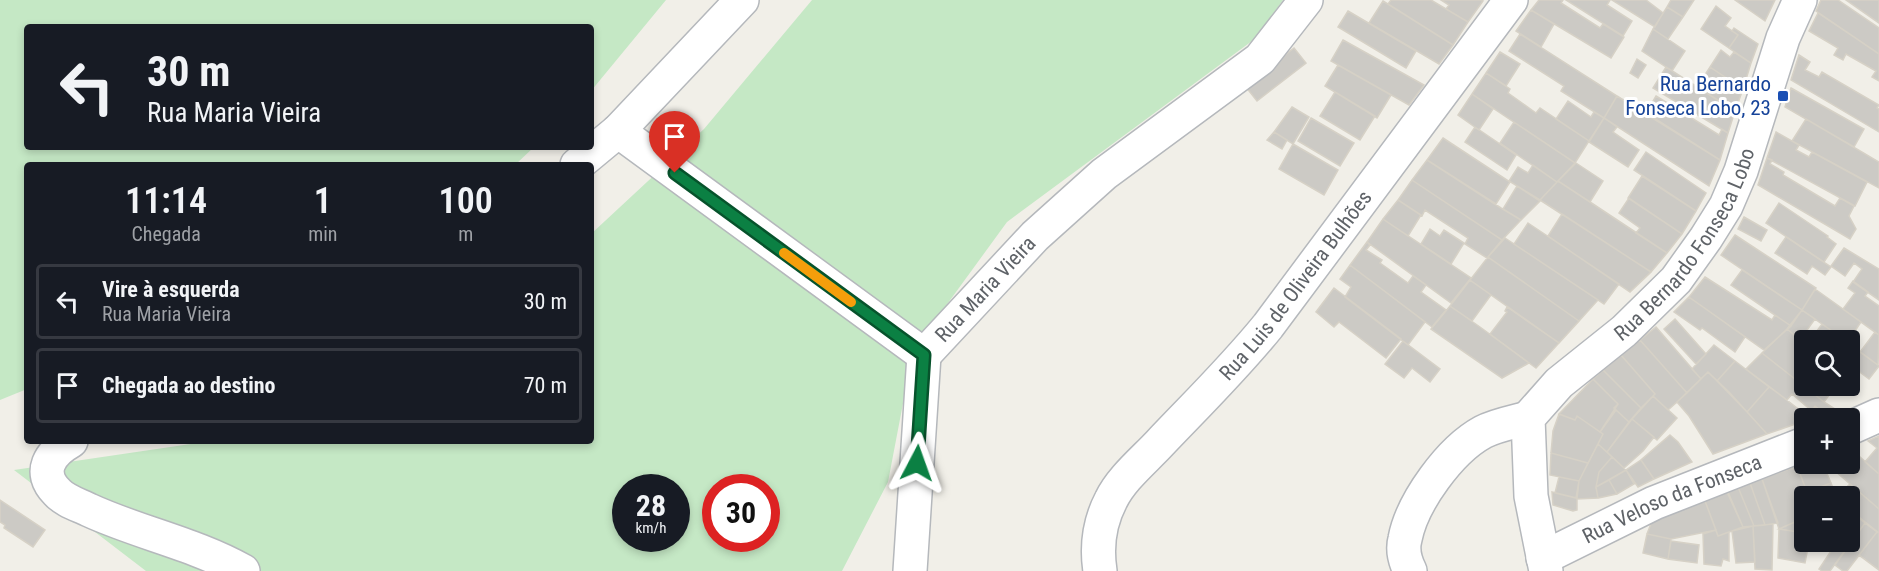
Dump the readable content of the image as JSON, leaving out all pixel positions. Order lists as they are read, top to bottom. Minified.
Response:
{"streets":{"street":["Rua Bernardo Fonseca Lobo","Rua Luis de Oliveira Bulhões","Rua Maria Vieira","Rua Veloso da Fonseca"]},"places":{"transit":["Rua Bernardo Fonseca Lobo, 23"]},"page":{"turn":["30 m","Rua Maria Vieira"],"eta":["11:14","Chegada","1","min","100","m"],"list":[{"name":"Vire à esquerda","note":"Rua Maria Vieira","value":"30 m"},{"name":"Chegada ao destino","value":"70 m"}],"map_buttons":["+","−"],"speed":"28 km/h","limit":"30"}}
